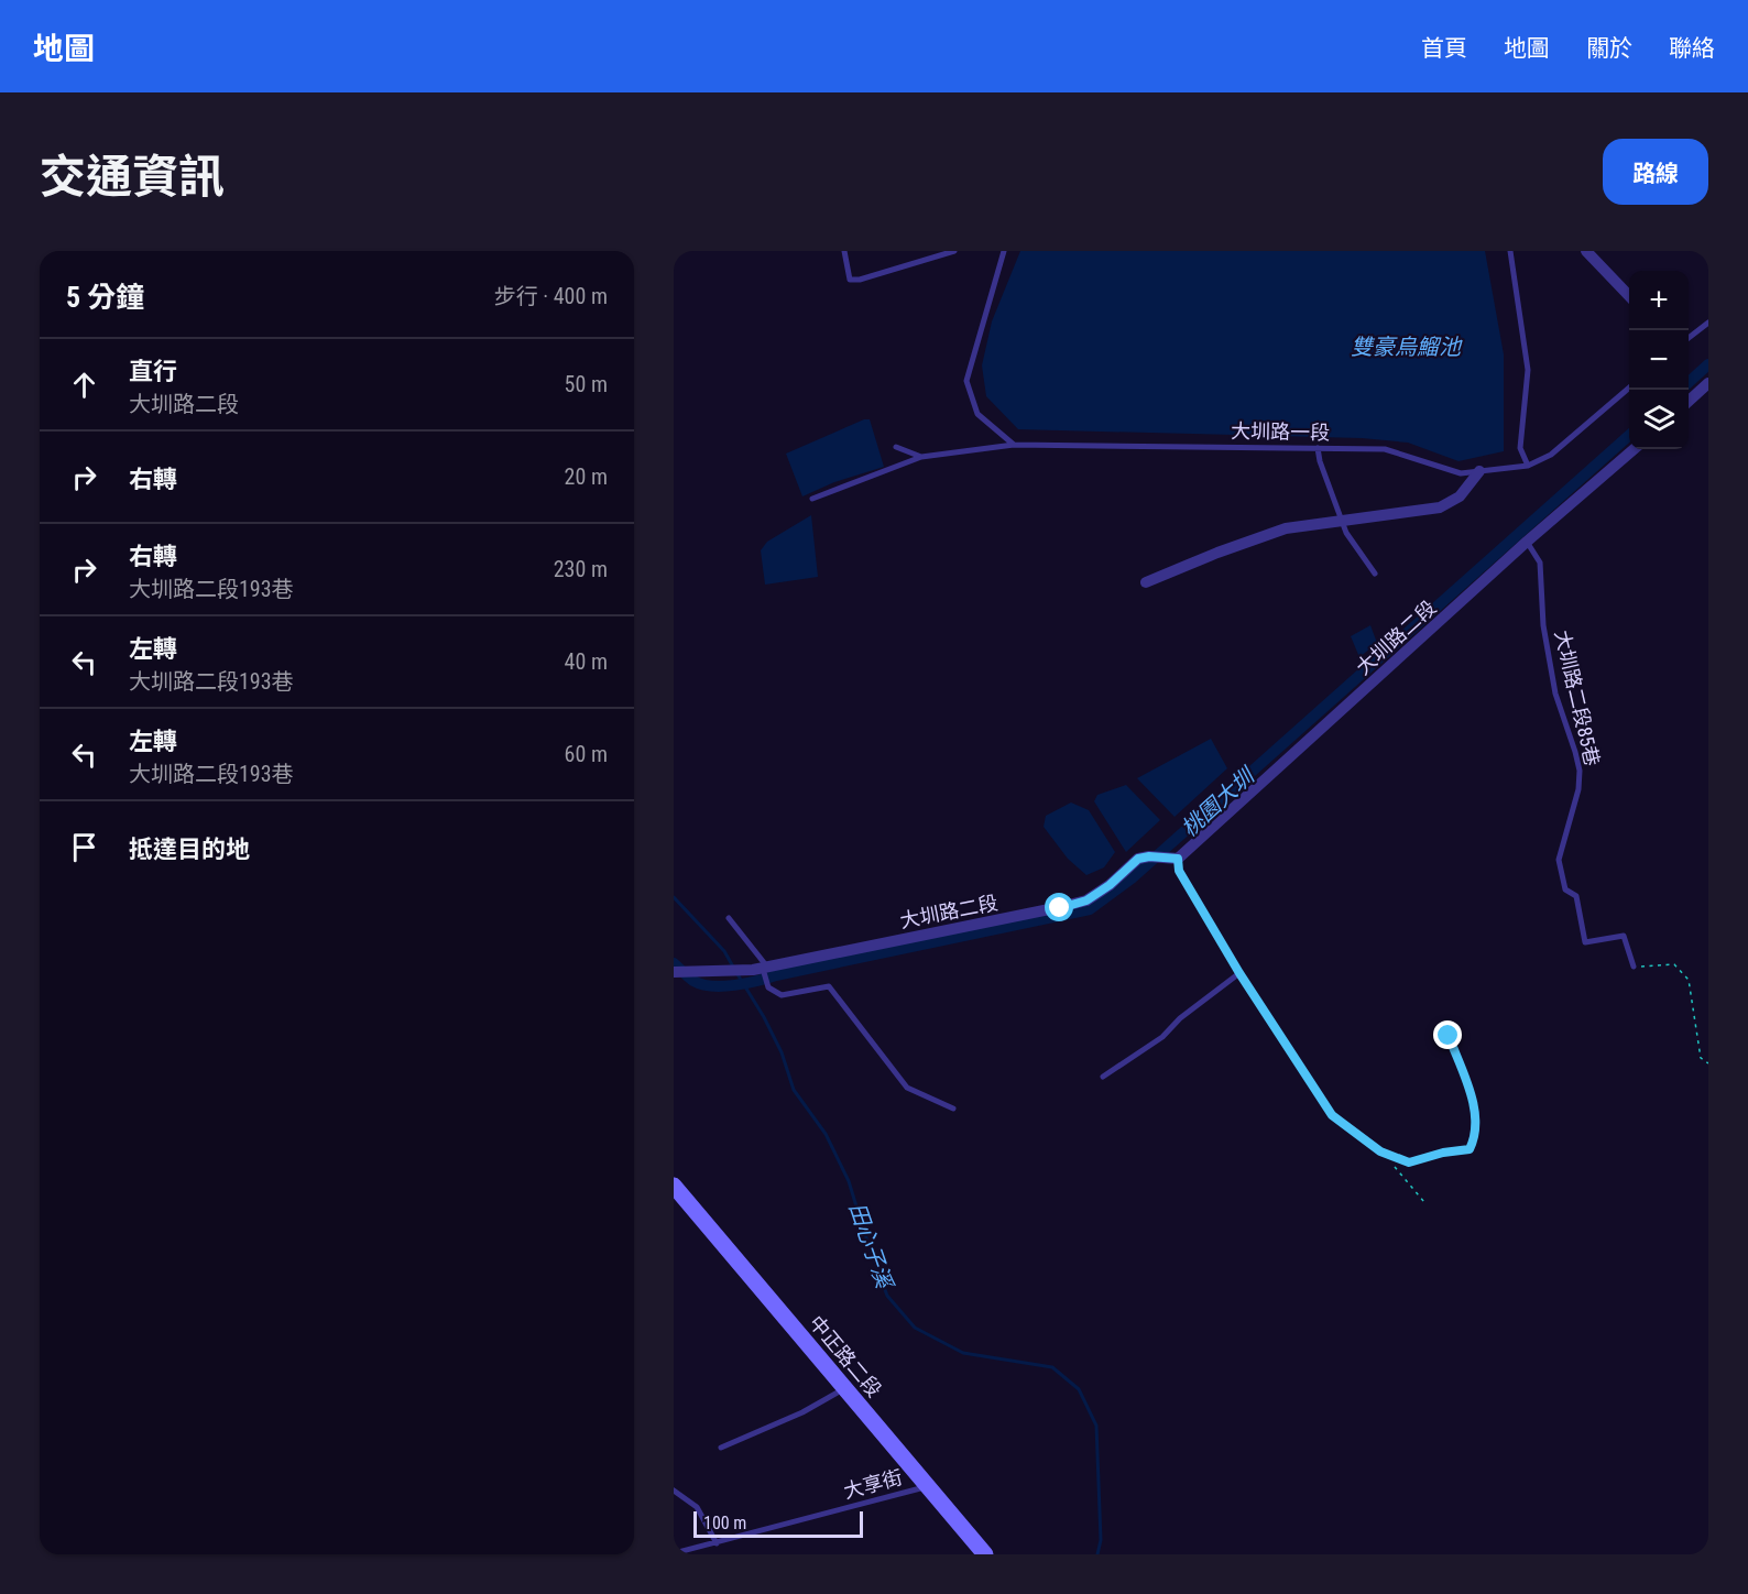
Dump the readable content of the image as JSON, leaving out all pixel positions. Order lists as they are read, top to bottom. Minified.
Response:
{"streets":{"main road":["中正路二段"],"street":["大圳路二段"],"lane":["大圳路一段","大圳路二段85巷","大享街"]},"crossings":[["大圳路二段","大圳路二段85巷"],["中正路二段","大享街"]],"water":["雙豪烏鰡池","桃園大圳","田心子溪"],"scale_bar":"100 m","page":{"header":"地圖","nav":["首頁","地圖","關於","聯絡"],"title":"交通資訊","buttons":"路線","heading":["5 分鐘","步行 · 400 m"],"map_buttons":["+","−"],"list":[["直行","大圳路二段","50 m"],["右轉","20 m"],["右轉","大圳路二段193巷","230 m"],["左轉","大圳路二段193巷","40 m"],["左轉","大圳路二段193巷","60 m"],"抵達目的地"],"scale":"100 m"}}
